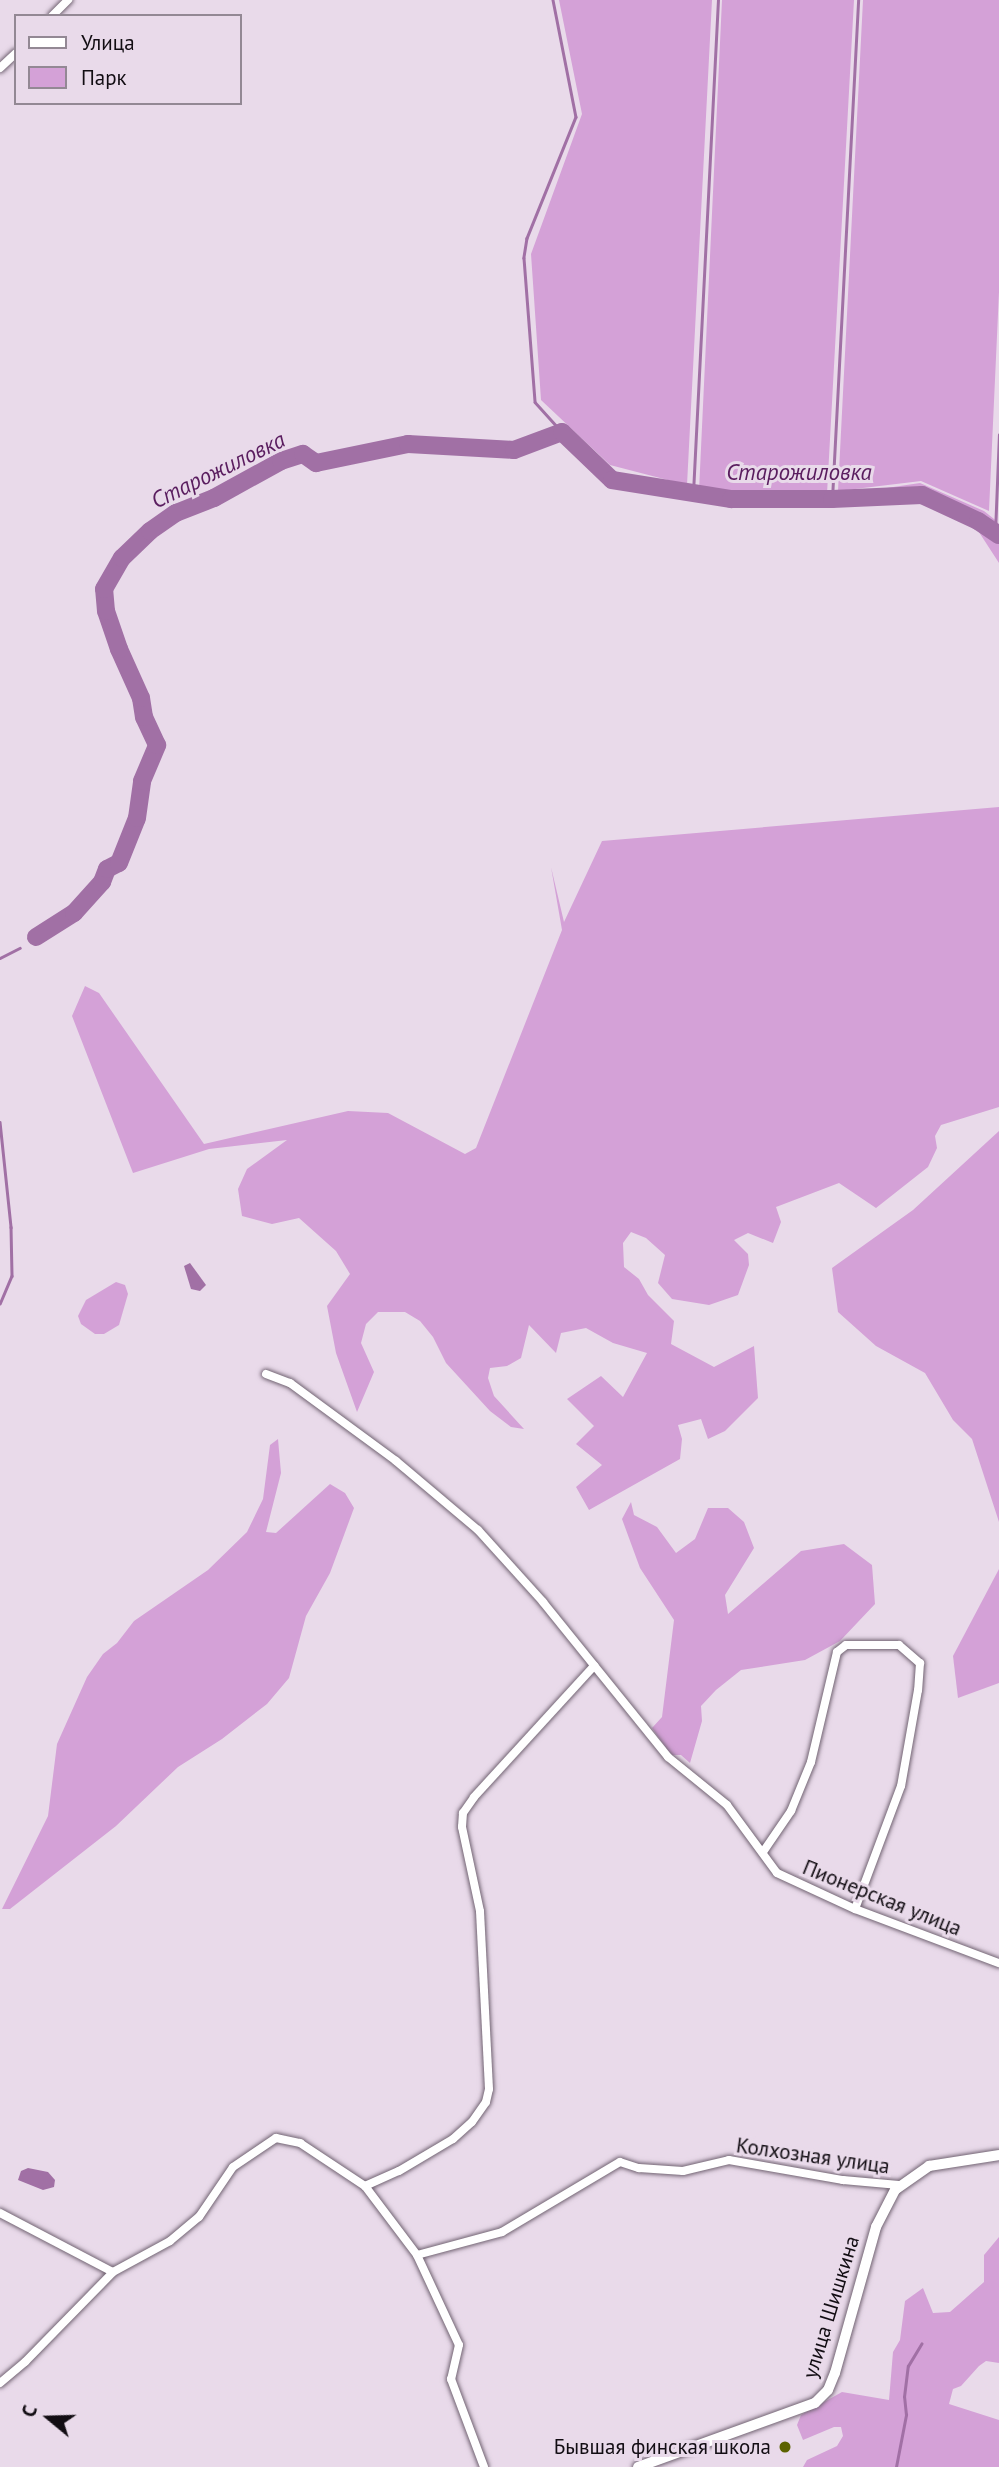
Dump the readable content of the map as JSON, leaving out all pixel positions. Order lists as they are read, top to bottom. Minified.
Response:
{"streets":{"street":["Пионерская улица","Колхозная улица","улица Шишкина"]},"crossings":[["Колхозная улица","улица Шишкина"]],"water":["Старожиловка"],"places":["Бывшая финская школа"],"legend":["Улица","Парк"],"north":"left"}
